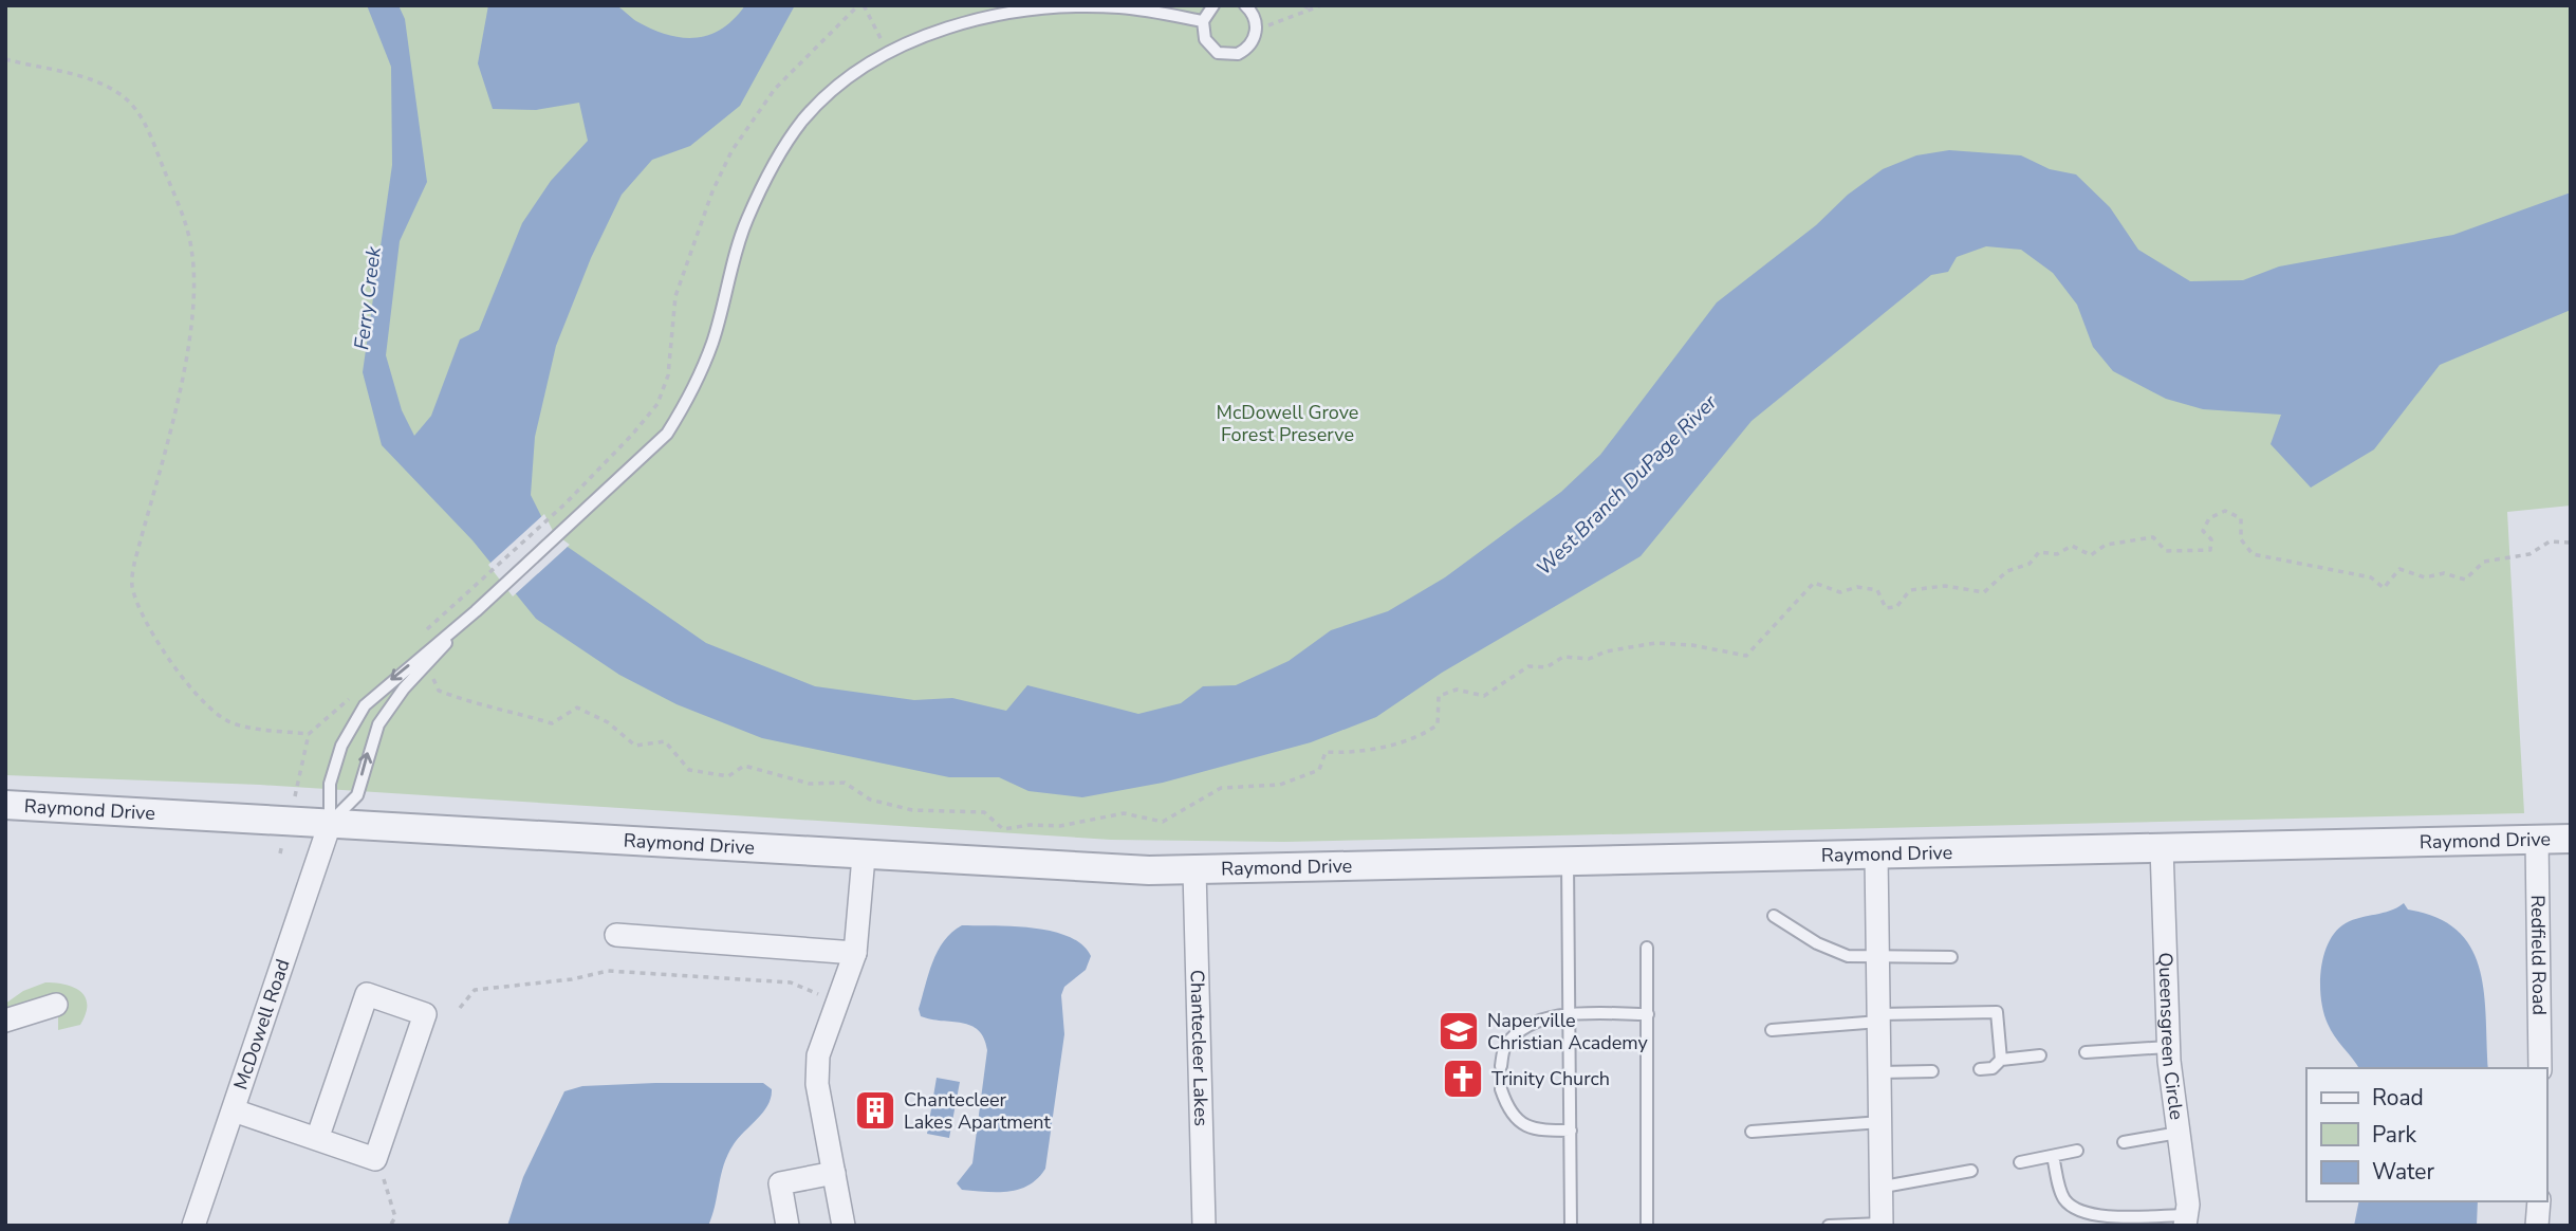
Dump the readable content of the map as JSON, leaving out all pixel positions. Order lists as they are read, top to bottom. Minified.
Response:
{"streets":{"street":["Raymond Drive","Redfield Road","McDowell Road","Queensgreen Circle","Chantecleer Lakes"]},"crossings":[["Raymond Drive","Redfield Road"],["Raymond Drive","McDowell Road"],["Raymond Drive","Queensgreen Circle"],["Raymond Drive","Chantecleer Lakes"]],"water":["Ferry Creek","West Branch DuPage River"],"parks":["McDowell Grove Forest Preserve"],"places":{"school or university":["Naperville Christian Academy"],"church":["Trinity Church"],"building":["Chantecleer Lakes Apartment"]},"legend":["Road","Park","Water"]}
